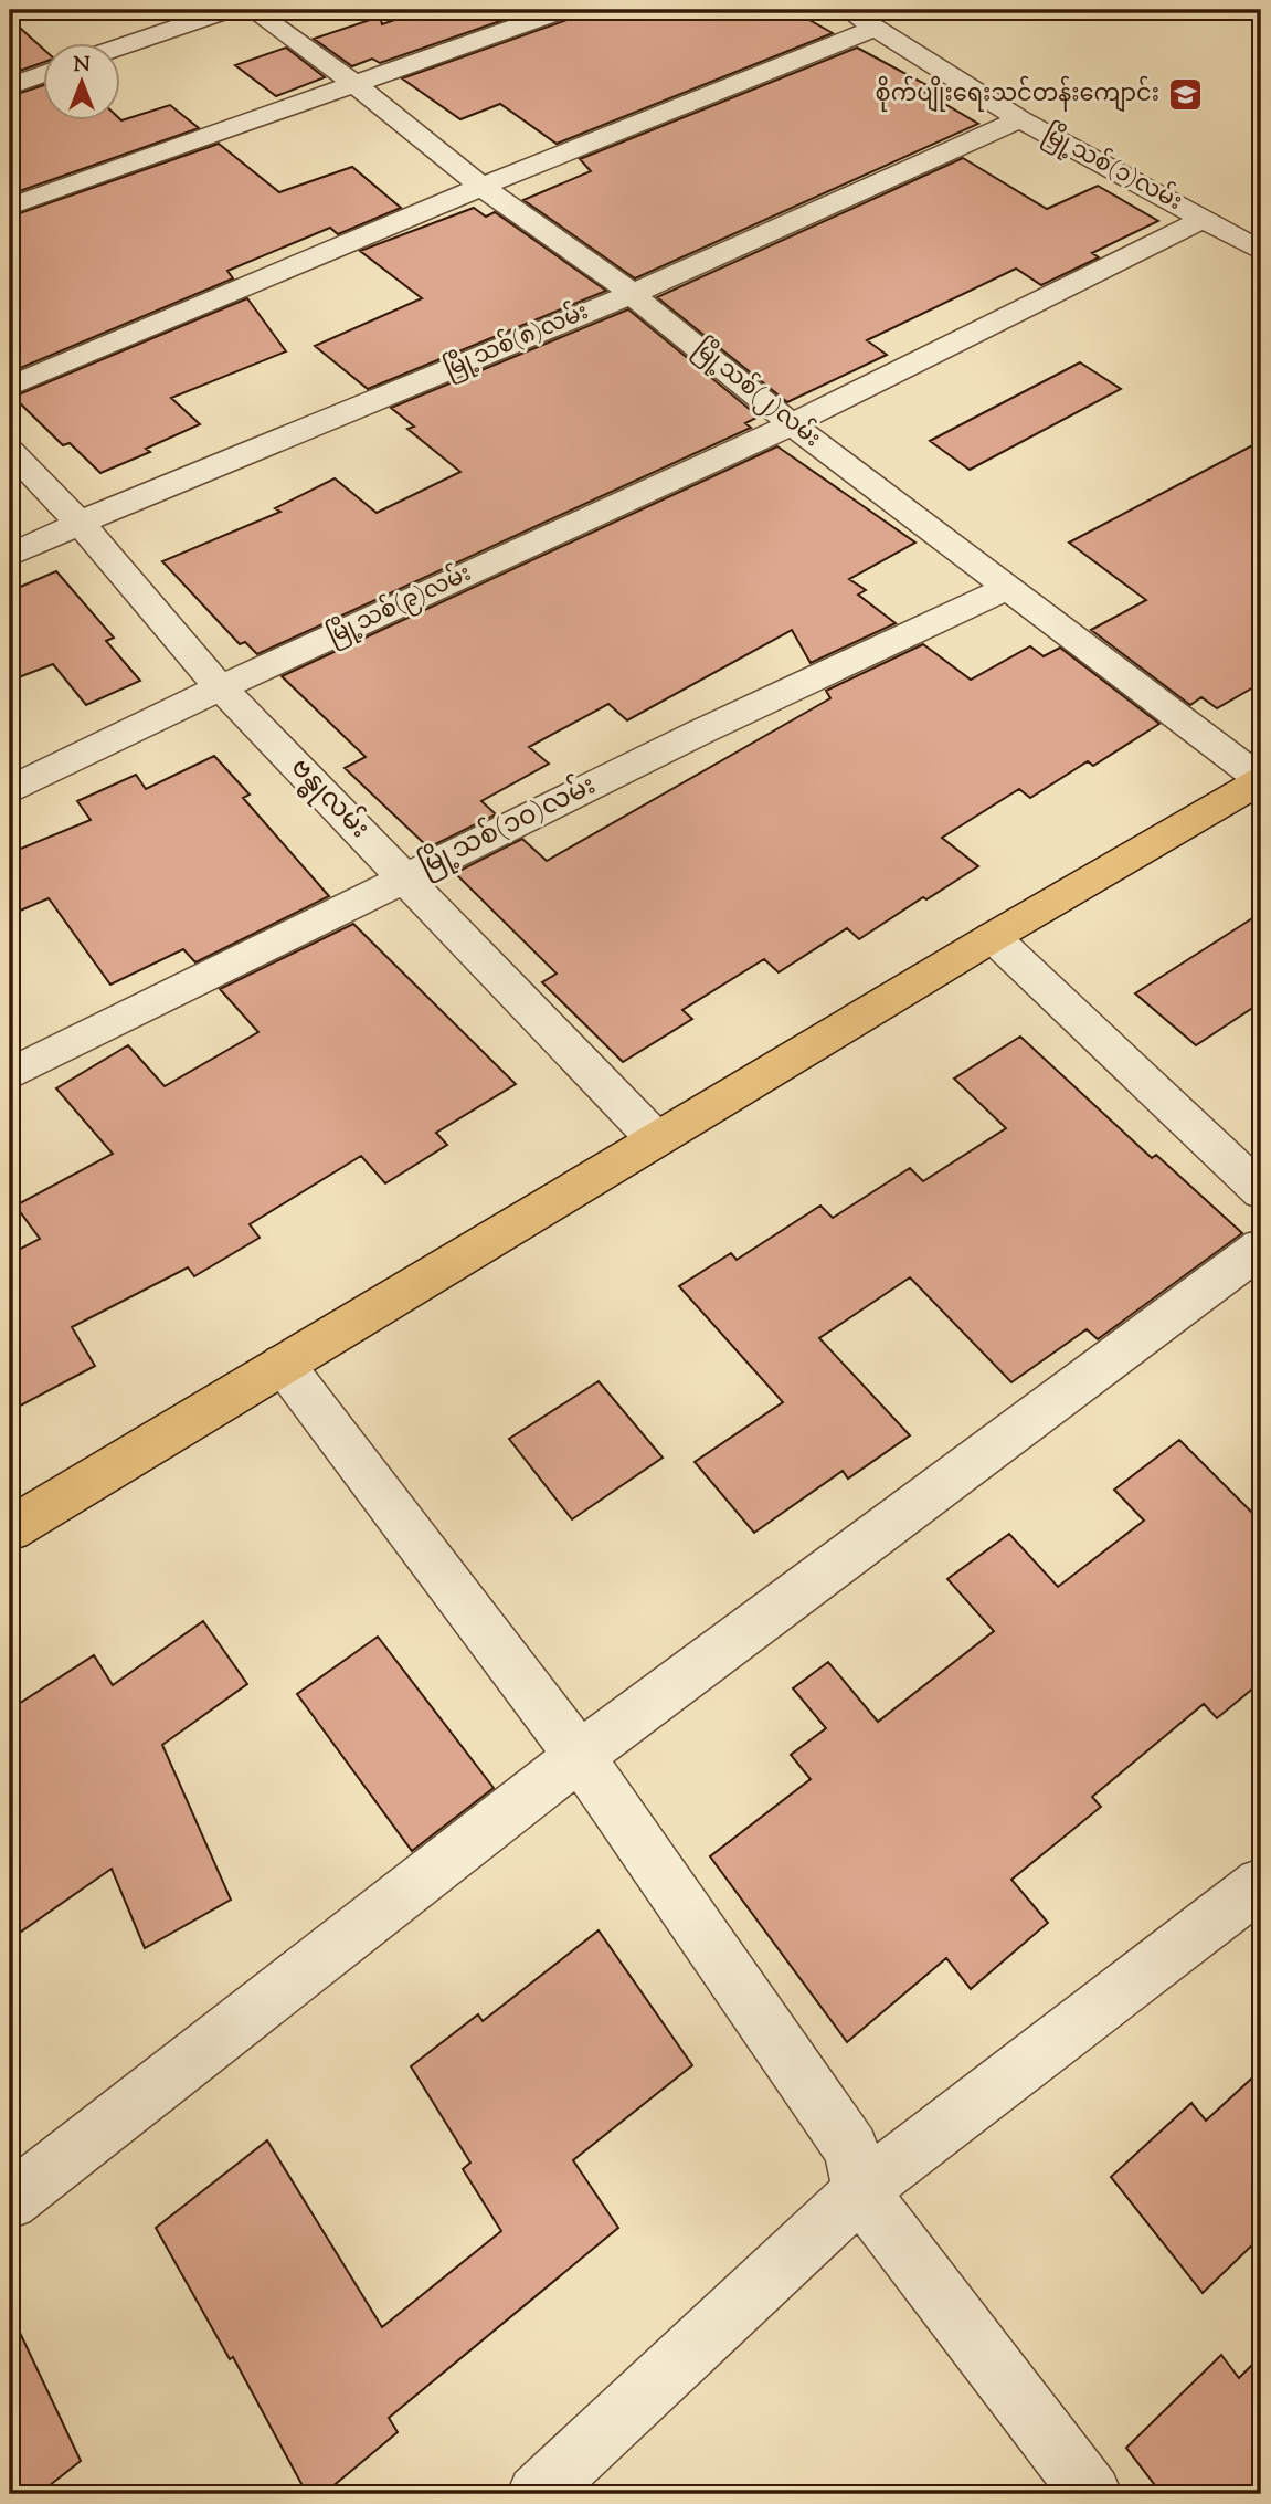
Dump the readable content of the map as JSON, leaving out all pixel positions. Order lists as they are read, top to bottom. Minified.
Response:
{"streets":{"street":["မြို့သစ်(၁)လမ်း","မြို့သစ်(၈)လမ်း","မြို့သစ်(၂)လမ်း","မြို့သစ်(၉)လမ်း","ဗန္ဓုလမ်း","မြို့သစ်(၁၀)လမ်း"]},"crossings":[["မြို့သစ်(၁)လမ်း","မြို့သစ်(၈)လမ်း"],["မြို့သစ်(၁)လမ်း","မြို့သစ်(၉)လမ်း"],["မြို့သစ်(၈)လမ်း","မြို့သစ်(၂)လမ်း"],["မြို့သစ်(၈)လမ်း","ဗန္ဓုလမ်း"],["မြို့သစ်(၂)လမ်း","မြို့သစ်(၉)လမ်း"],["မြို့သစ်(၂)လမ်း","မြို့သစ်(၁၀)လမ်း"],["မြို့သစ်(၉)လမ်း","ဗန္ဓုလမ်း"],["ဗန္ဓုလမ်း","မြို့သစ်(၁၀)လမ်း"]],"places":{"school or university":["စိုက်ပျိုးရေးသင်တန်းကျောင်း"]},"north":"top"}
